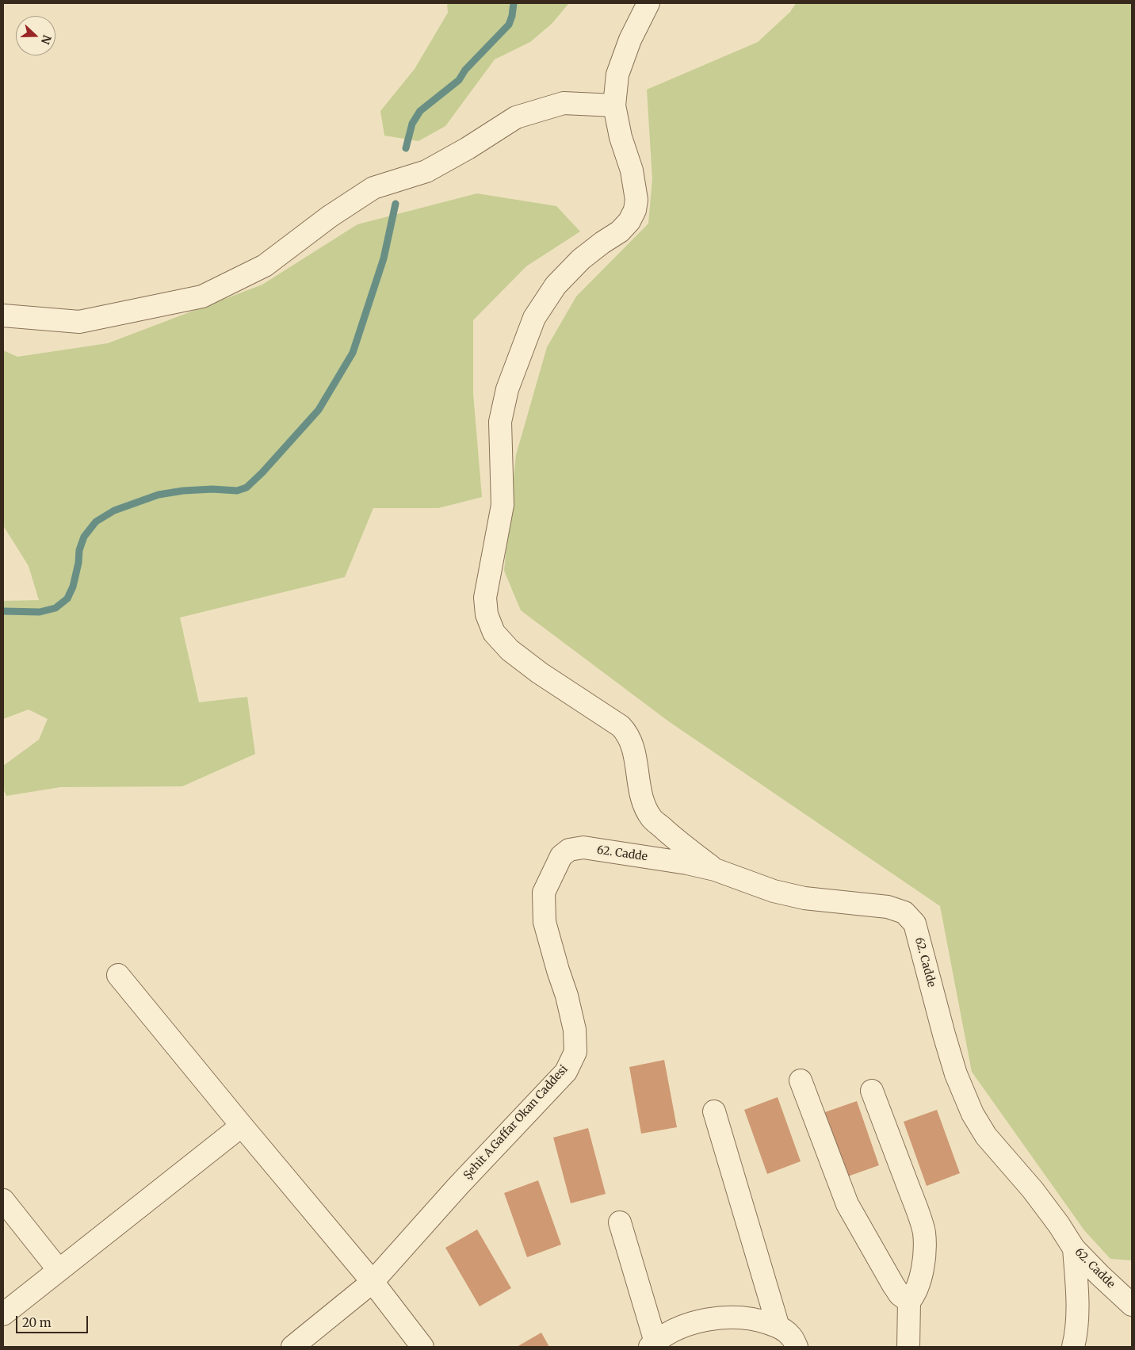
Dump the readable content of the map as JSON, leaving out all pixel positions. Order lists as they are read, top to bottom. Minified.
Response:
{"streets":{"street":["62. Cadde","Şehit A.Gaffar Okan Caddesi"]},"crossings":[["62. Cadde","Şehit A.Gaffar Okan Caddesi"]],"scale_bar":"20 m","north":"right"}
